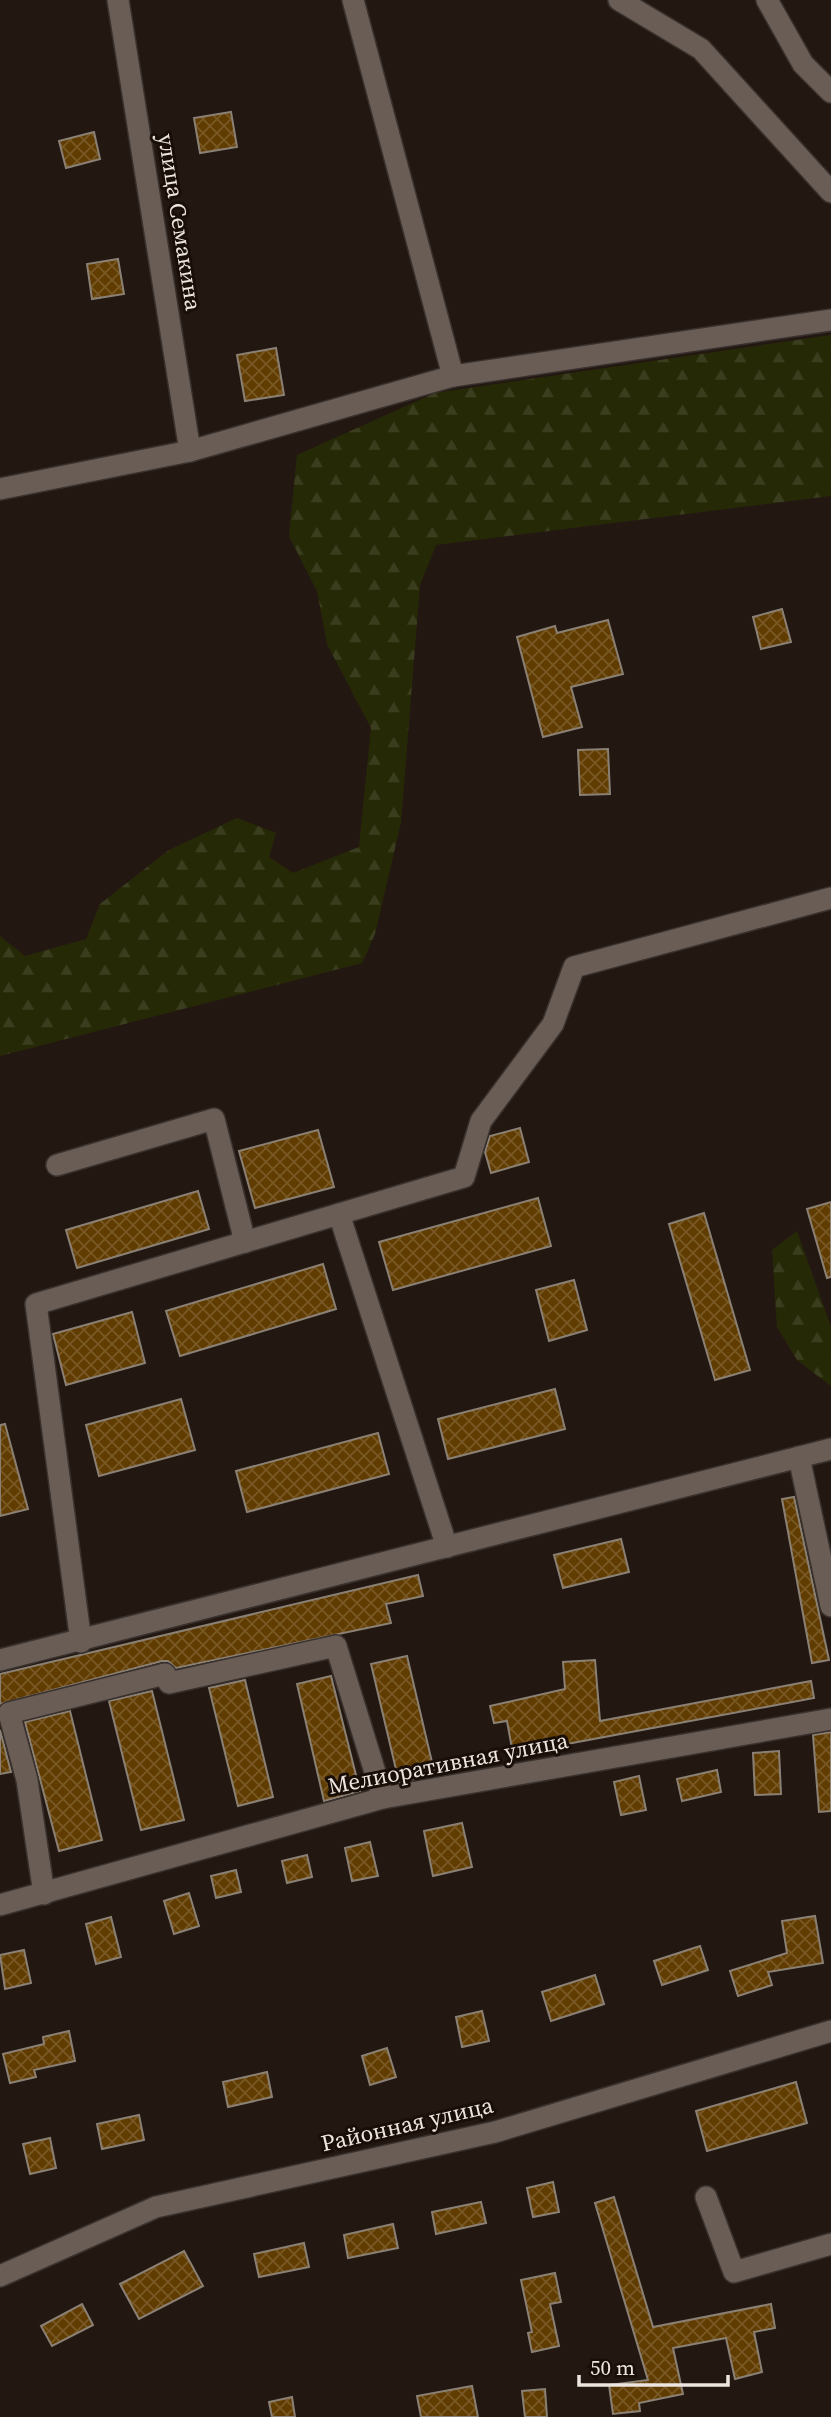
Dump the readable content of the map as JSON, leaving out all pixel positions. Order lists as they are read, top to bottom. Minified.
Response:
{"streets":{"street":["улица Семакина","Мелиоративная улица","Районная улица"]},"scale_bar":"50 m"}
